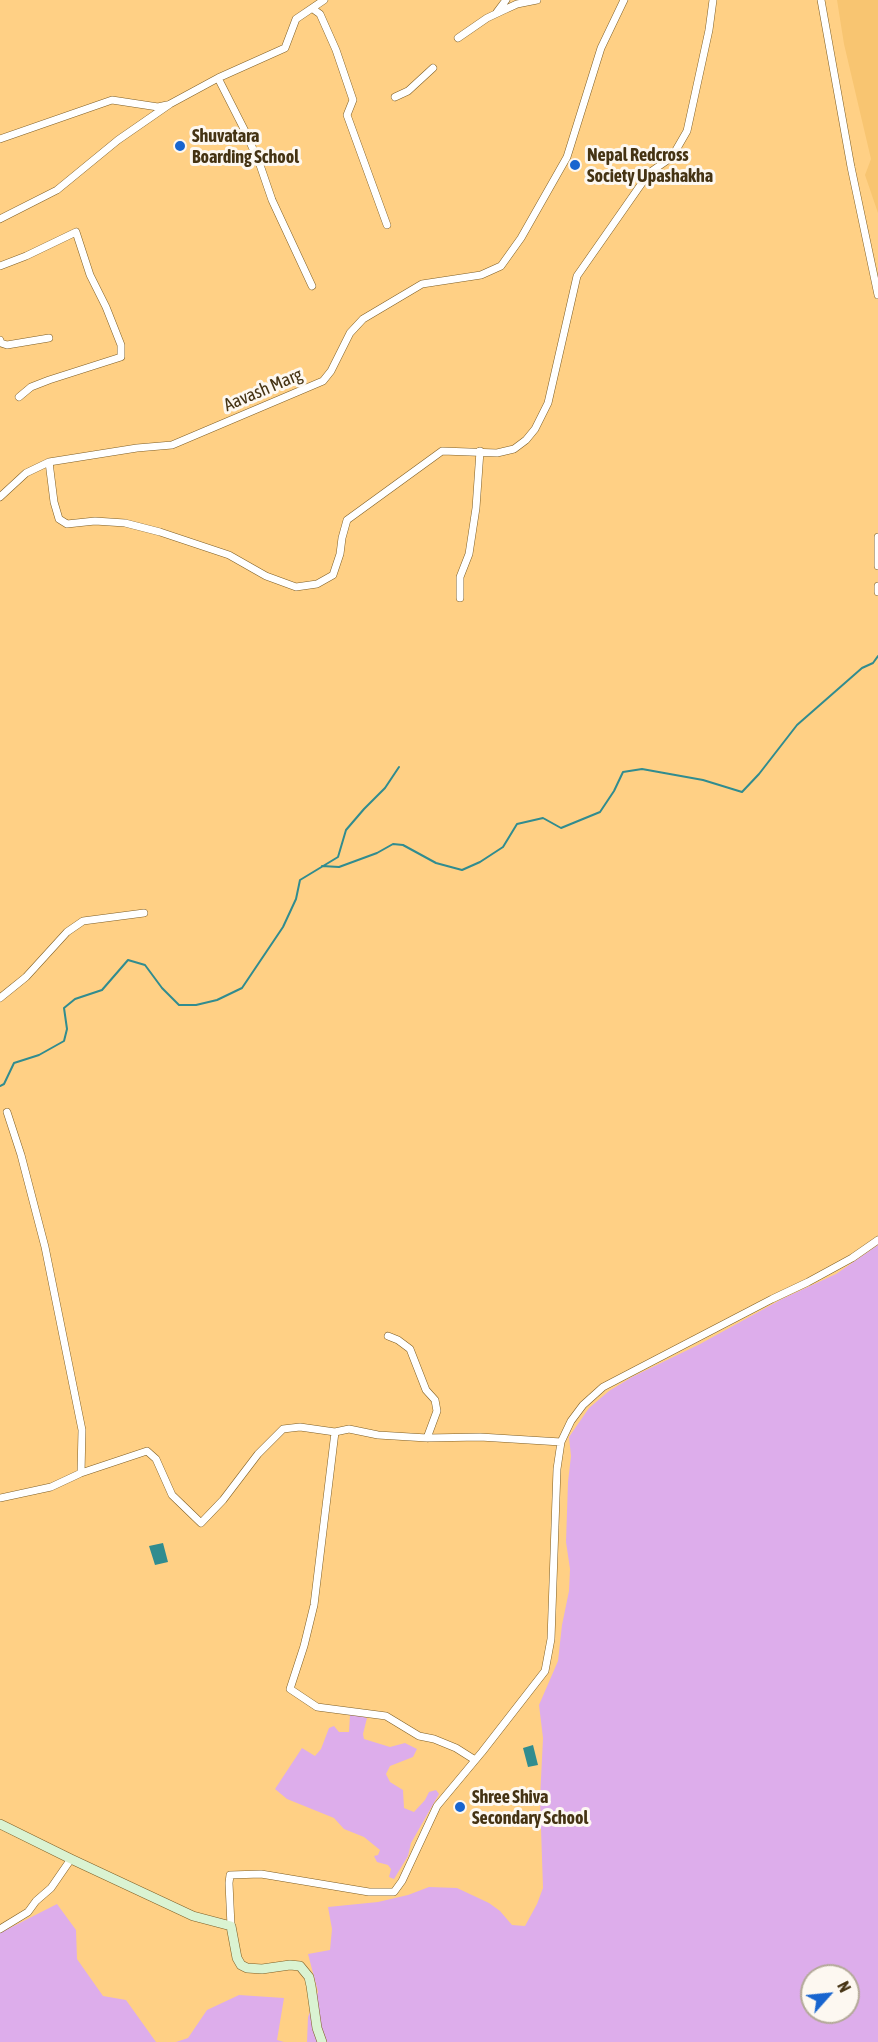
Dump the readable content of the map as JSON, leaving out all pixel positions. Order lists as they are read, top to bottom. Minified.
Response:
{"streets":{"street":["Aavash Marg"]},"places":["Shuvatara Boarding School","Nepal Redcross Society Upashakha","Shree Shiva Secondary School"],"north":"top right"}
